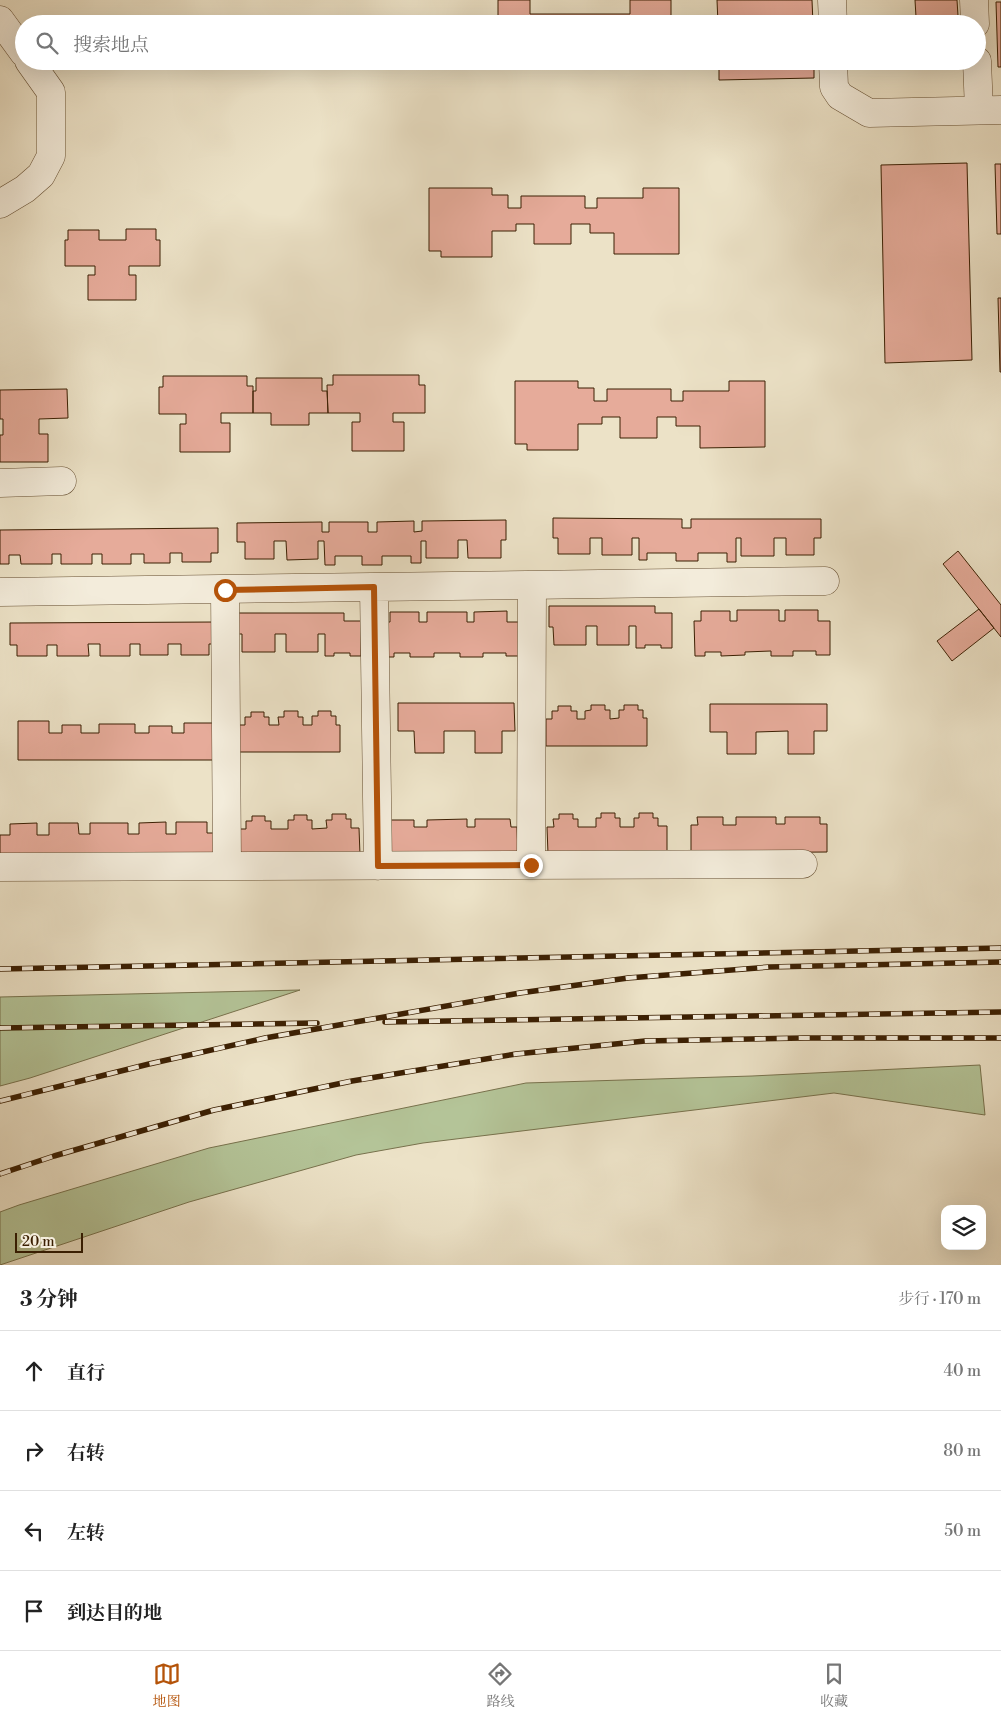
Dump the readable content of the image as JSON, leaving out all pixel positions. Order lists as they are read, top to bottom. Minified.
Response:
{"scale_bar":"20 m","page":{"search":"搜索地点","scale":"20 m","heading":["3 分钟","步行 · 170 m"],"list":[["直行","40 m"],["右转","80 m"],["左转","50 m"],"到达目的地"],"nav":["地图","路线","收藏"]}}
